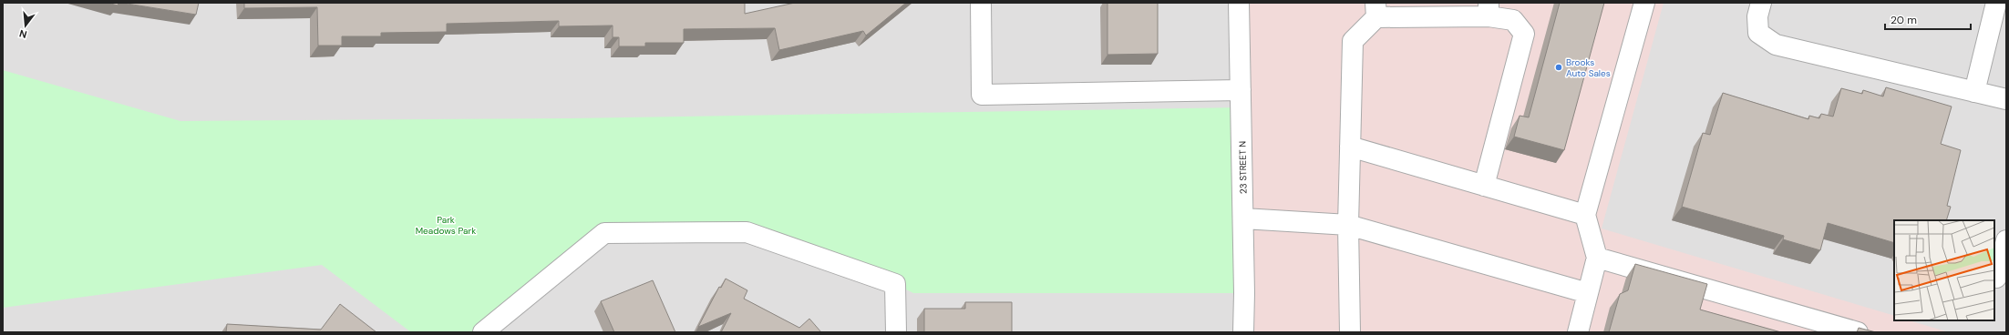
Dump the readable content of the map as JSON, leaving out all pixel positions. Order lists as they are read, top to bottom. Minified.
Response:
{"streets":{"street":["23 STREET N"]},"parks":["Park Meadows Park"],"places":["Brooks Auto Sales"],"scale_bar":"20 m","north":"bottom"}
